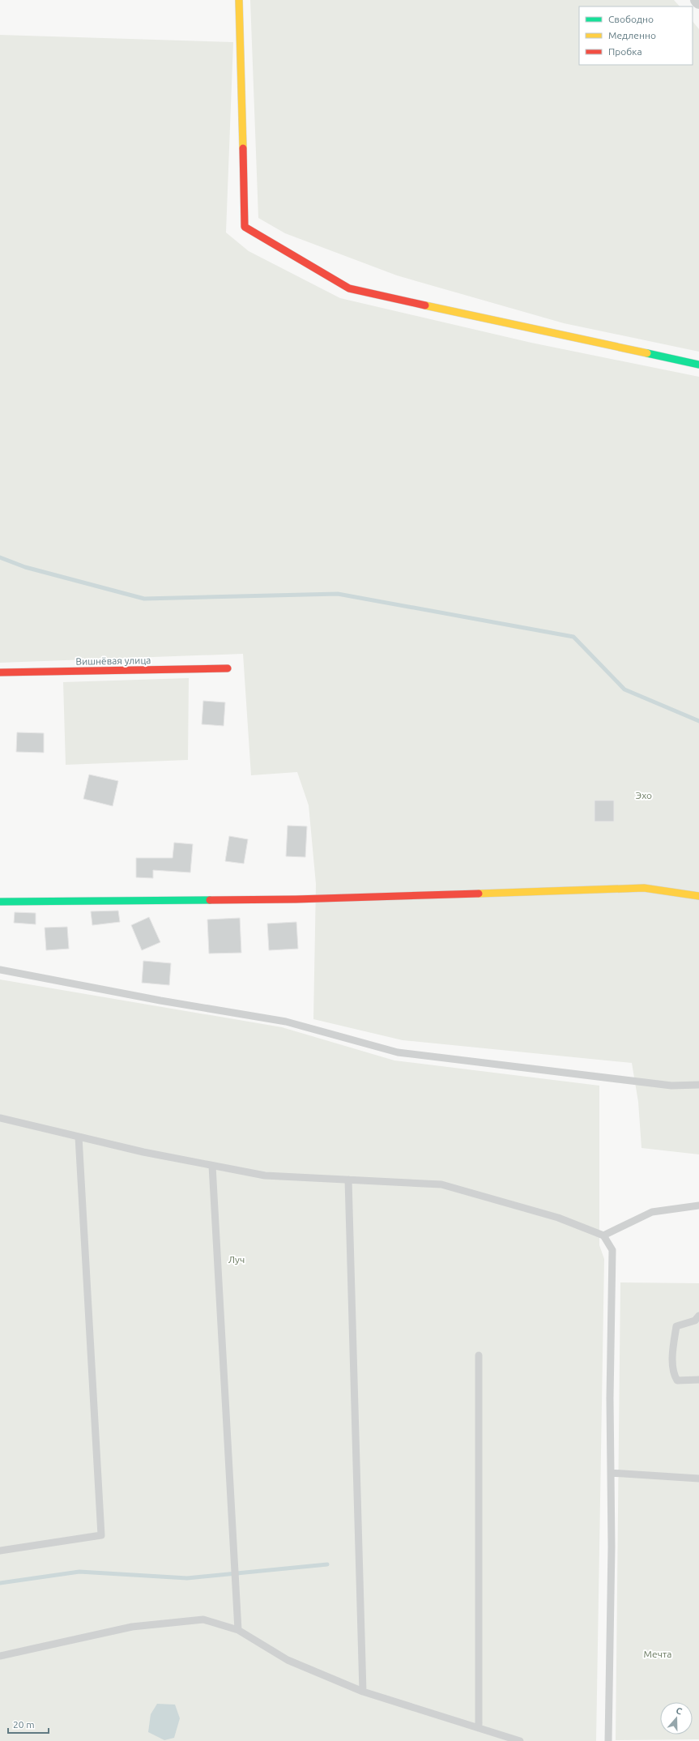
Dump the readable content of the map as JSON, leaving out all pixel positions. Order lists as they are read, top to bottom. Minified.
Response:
{"streets":{"street":["Вишнёвая улица"]},"parks":["Эхо","Луч","Мечта"],"legend":["Свободно","Медленно","Пробка"],"scale_bar":"20 m","north":"top"}
